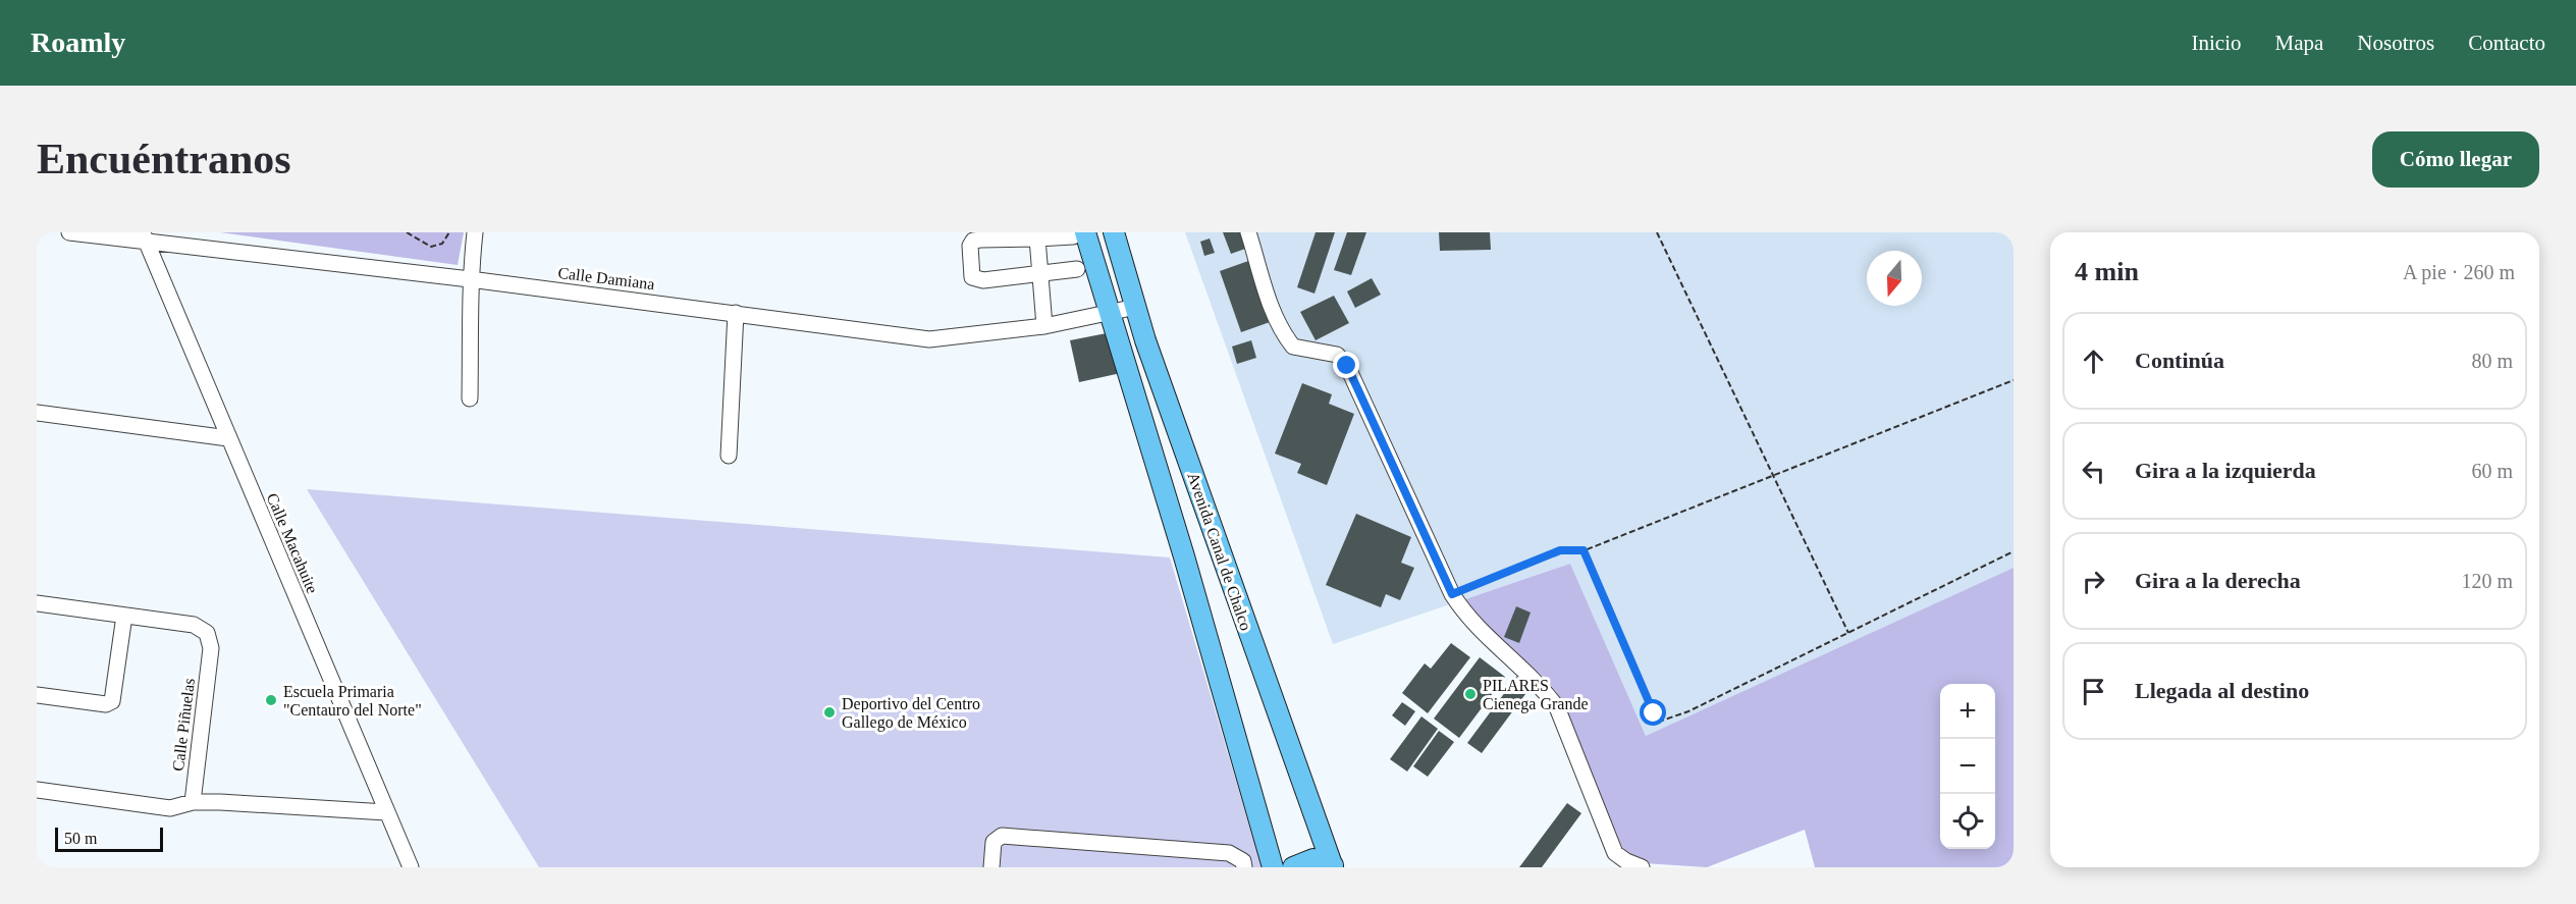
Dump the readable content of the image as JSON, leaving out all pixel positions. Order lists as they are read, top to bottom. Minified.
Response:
{"streets":{"main road":["Avenida Canal de Chalco"],"street":["Calle Damiana","Calle Macahuite","Calle Piñuelas"]},"crossings":[["Calle Damiana","Calle Macahuite"],["Calle Damiana","Avenida Canal de Chalco"]],"places":["PILARES Cienega Grande","Escuela Primaria \"Centauro del Norte\"","Deportivo del Centro Gallego de México"],"scale_bar":"50 m","north":"bottom","page":{"header":"Roamly","nav":["Inicio","Mapa","Nosotros","Contacto"],"buttons":"Cómo llegar","title":"Encuéntranos","heading":["4 min","A pie · 260 m"],"list":[["Continúa","80 m"],["Gira a la izquierda","60 m"],["Gira a la derecha","120 m"],"Llegada al destino"],"map_buttons":["+","−"],"scale":"50 m"}}
